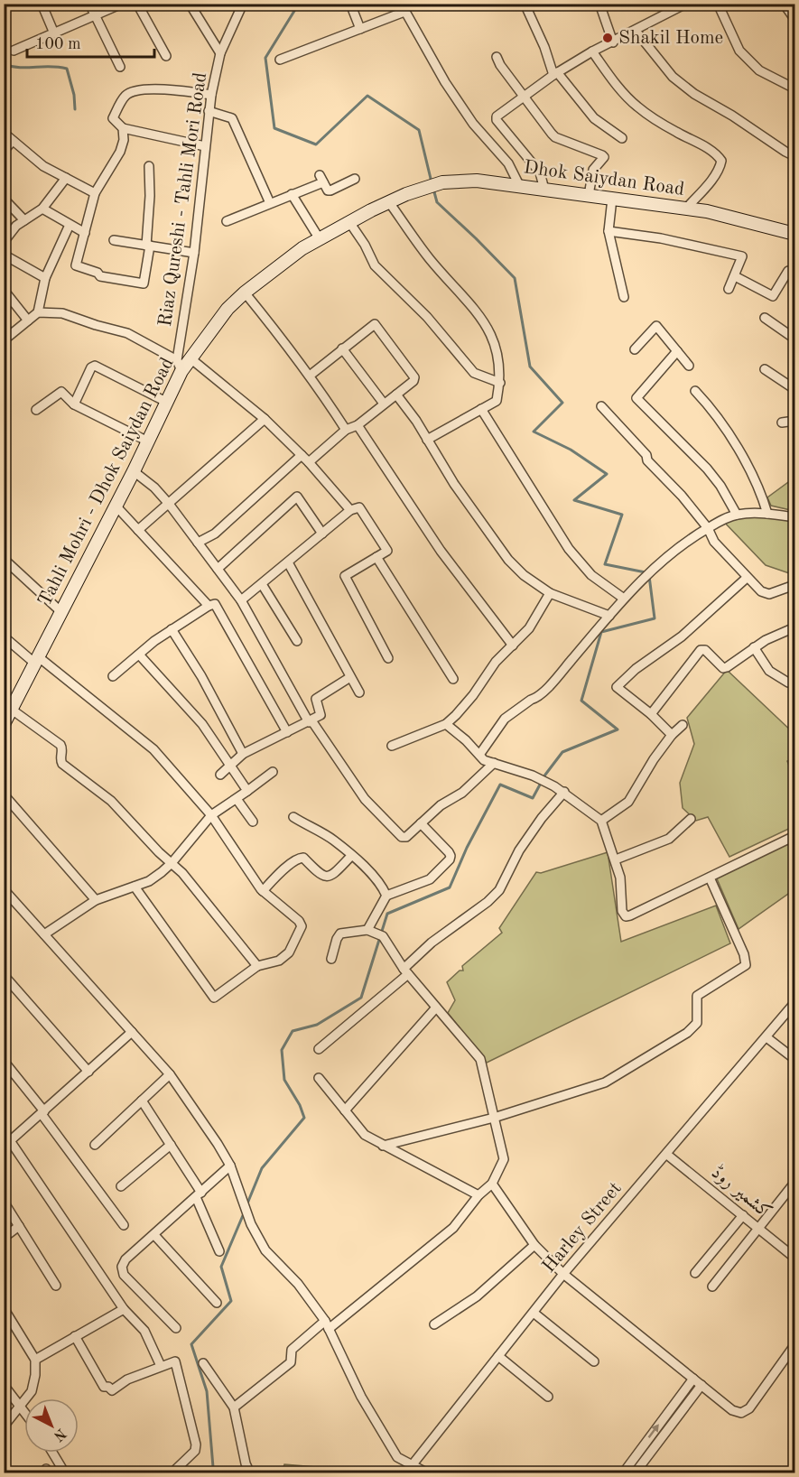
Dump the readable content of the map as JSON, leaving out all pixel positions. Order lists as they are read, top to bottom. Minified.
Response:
{"streets":{"street":["Dhok Saiydan Road","Riaz Qureshi - Tahli Mori Road","Tahli Mohri - Dhok Saiydan Road","کشمیر روڈ","Harley Street"]},"crossings":[["Dhok Saiydan Road","Tahli Mohri - Dhok Saiydan Road"],["Riaz Qureshi - Tahli Mori Road","Tahli Mohri - Dhok Saiydan Road"],["کشمیر روڈ","Harley Street"]],"places":["Shakil Home"],"scale_bar":"100 m","north":"bottom right"}
